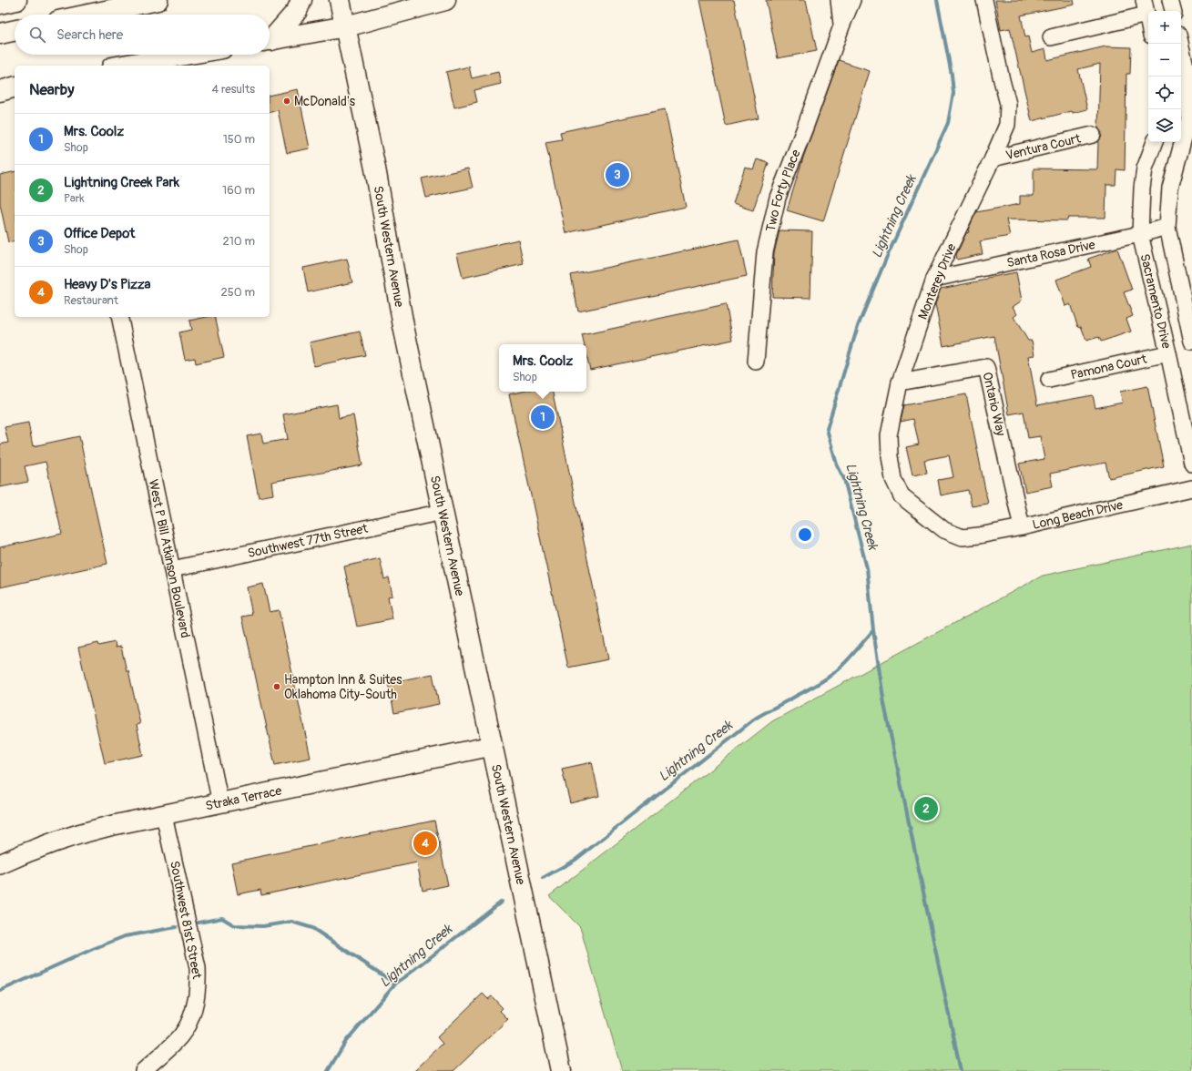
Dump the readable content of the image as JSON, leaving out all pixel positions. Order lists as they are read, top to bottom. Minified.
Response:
{"streets":{"main road":["South Western Avenue"],"street":["Ventura Court","Two Forty Place","Santa Rosa Drive","Monterey Drive","Sacramento Drive","Pamona Court","Ontario Way","Long Beach Drive","Southwest 77th Street","West P Bill Atkinson Boulevard","Straka Terrace","Southwest 81st Street"]},"crossings":[["Ventura Court","Monterey Drive"],["South Western Avenue","Southwest 77th Street"],["South Western Avenue","Straka Terrace"],["Santa Rosa Drive","Monterey Drive"],["Santa Rosa Drive","Sacramento Drive"],["Monterey Drive","Ontario Way"],["Monterey Drive","Long Beach Drive"],["Sacramento Drive","Pamona Court"],["Ontario Way","Long Beach Drive"],["Southwest 77th Street","West P Bill Atkinson Boulevard"],["West P Bill Atkinson Boulevard","Straka Terrace"],["Straka Terrace","Southwest 81st Street"]],"water":["Lightning Creek"],"places":["McDonald's","Hampton Inn & Suites Oklahoma City-South"],"page":{"map_buttons":["+","−"],"search":"Search here","heading":["Nearby","4 results"],"list":[{"mark":"1","name":"Mrs. Coolz","note":"Shop","value":"150 m"},{"mark":"2","name":"Lightning Creek Park","note":"Park","value":"160 m"},{"mark":"3","name":"Office Depot","note":"Shop","value":"210 m"},{"mark":"4","name":"Heavy D's Pizza","note":"Restaurant","value":"250 m"}],"pins":["3","1","2","4"],"popup":["Mrs. Coolz","Shop"]}}
